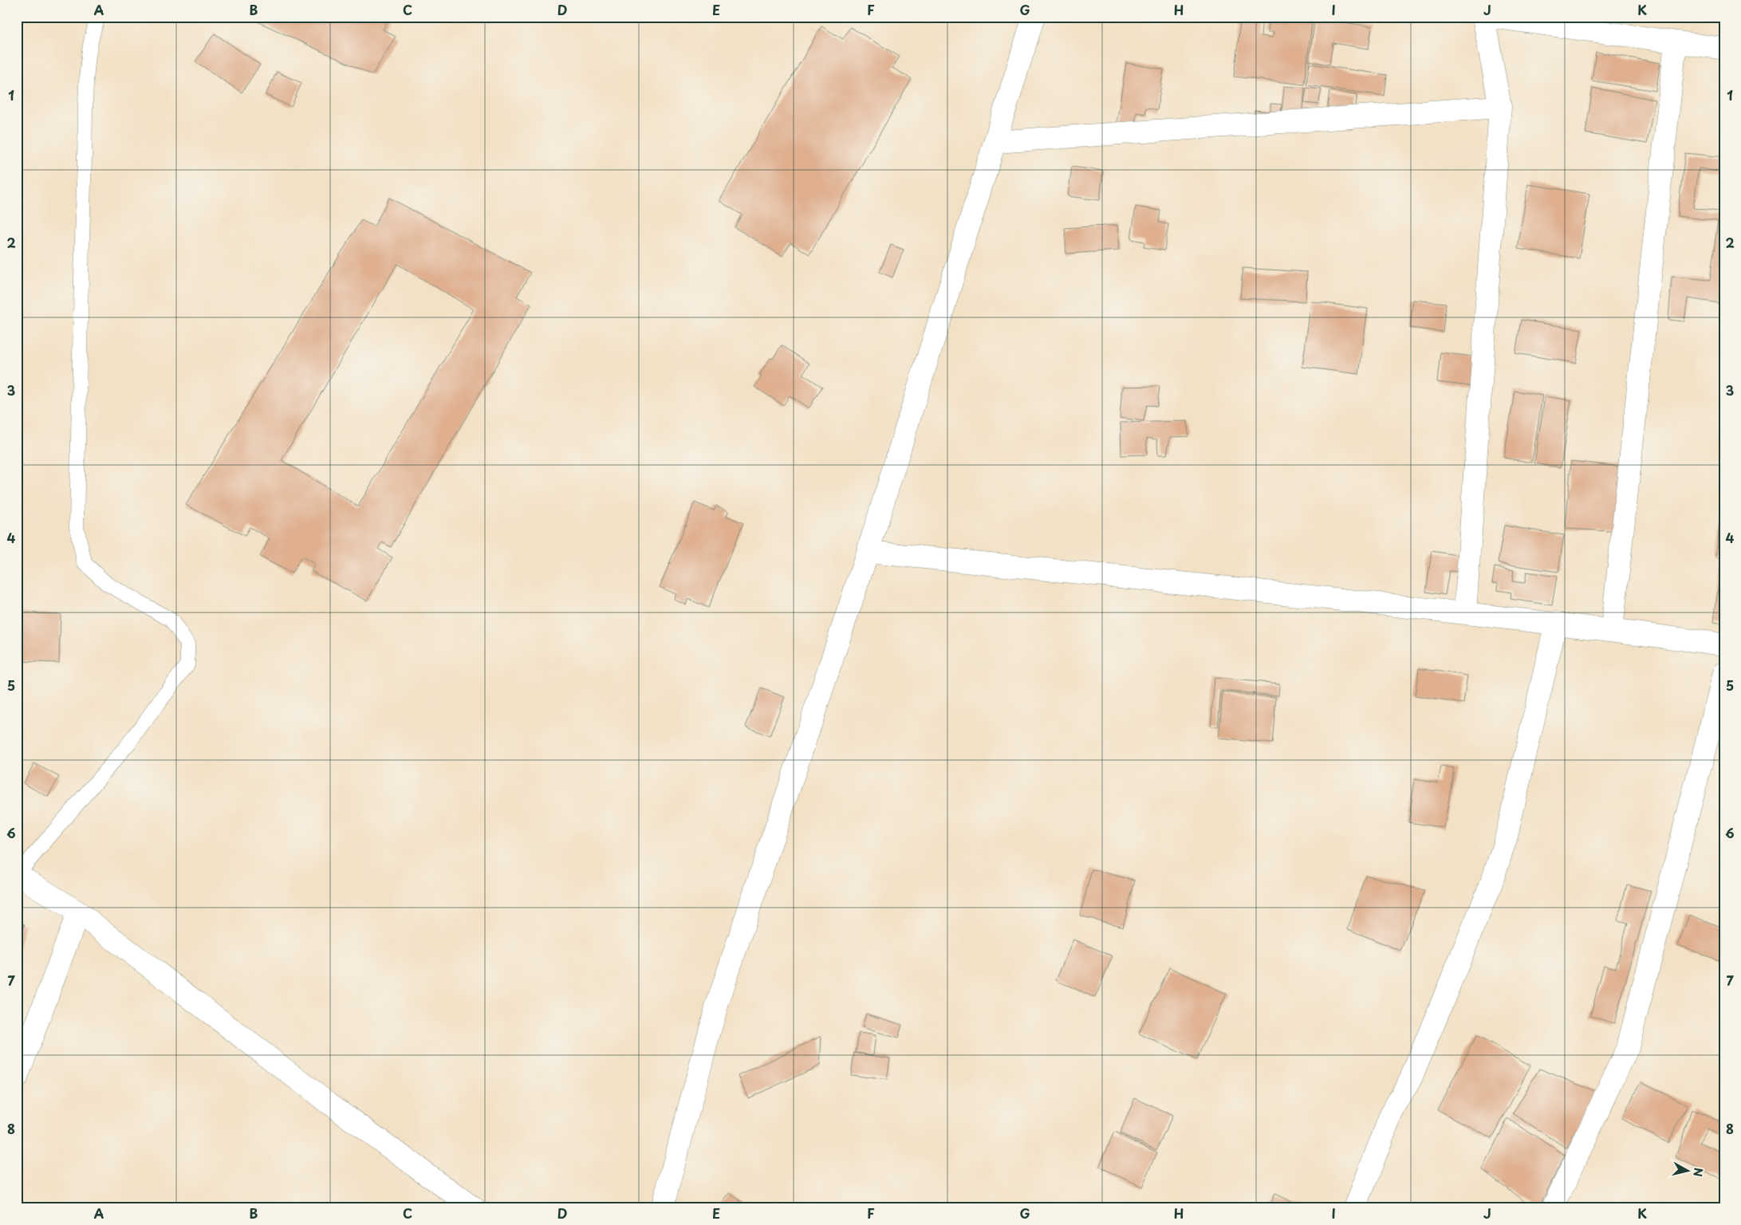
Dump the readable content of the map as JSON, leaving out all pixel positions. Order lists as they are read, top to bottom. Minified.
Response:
{"north":"right","grid":{"columns":["A","B","C","D","E","F","G","H","I","J","K"],"rows":["1","2","3","4","5","6","7","8"]}}
